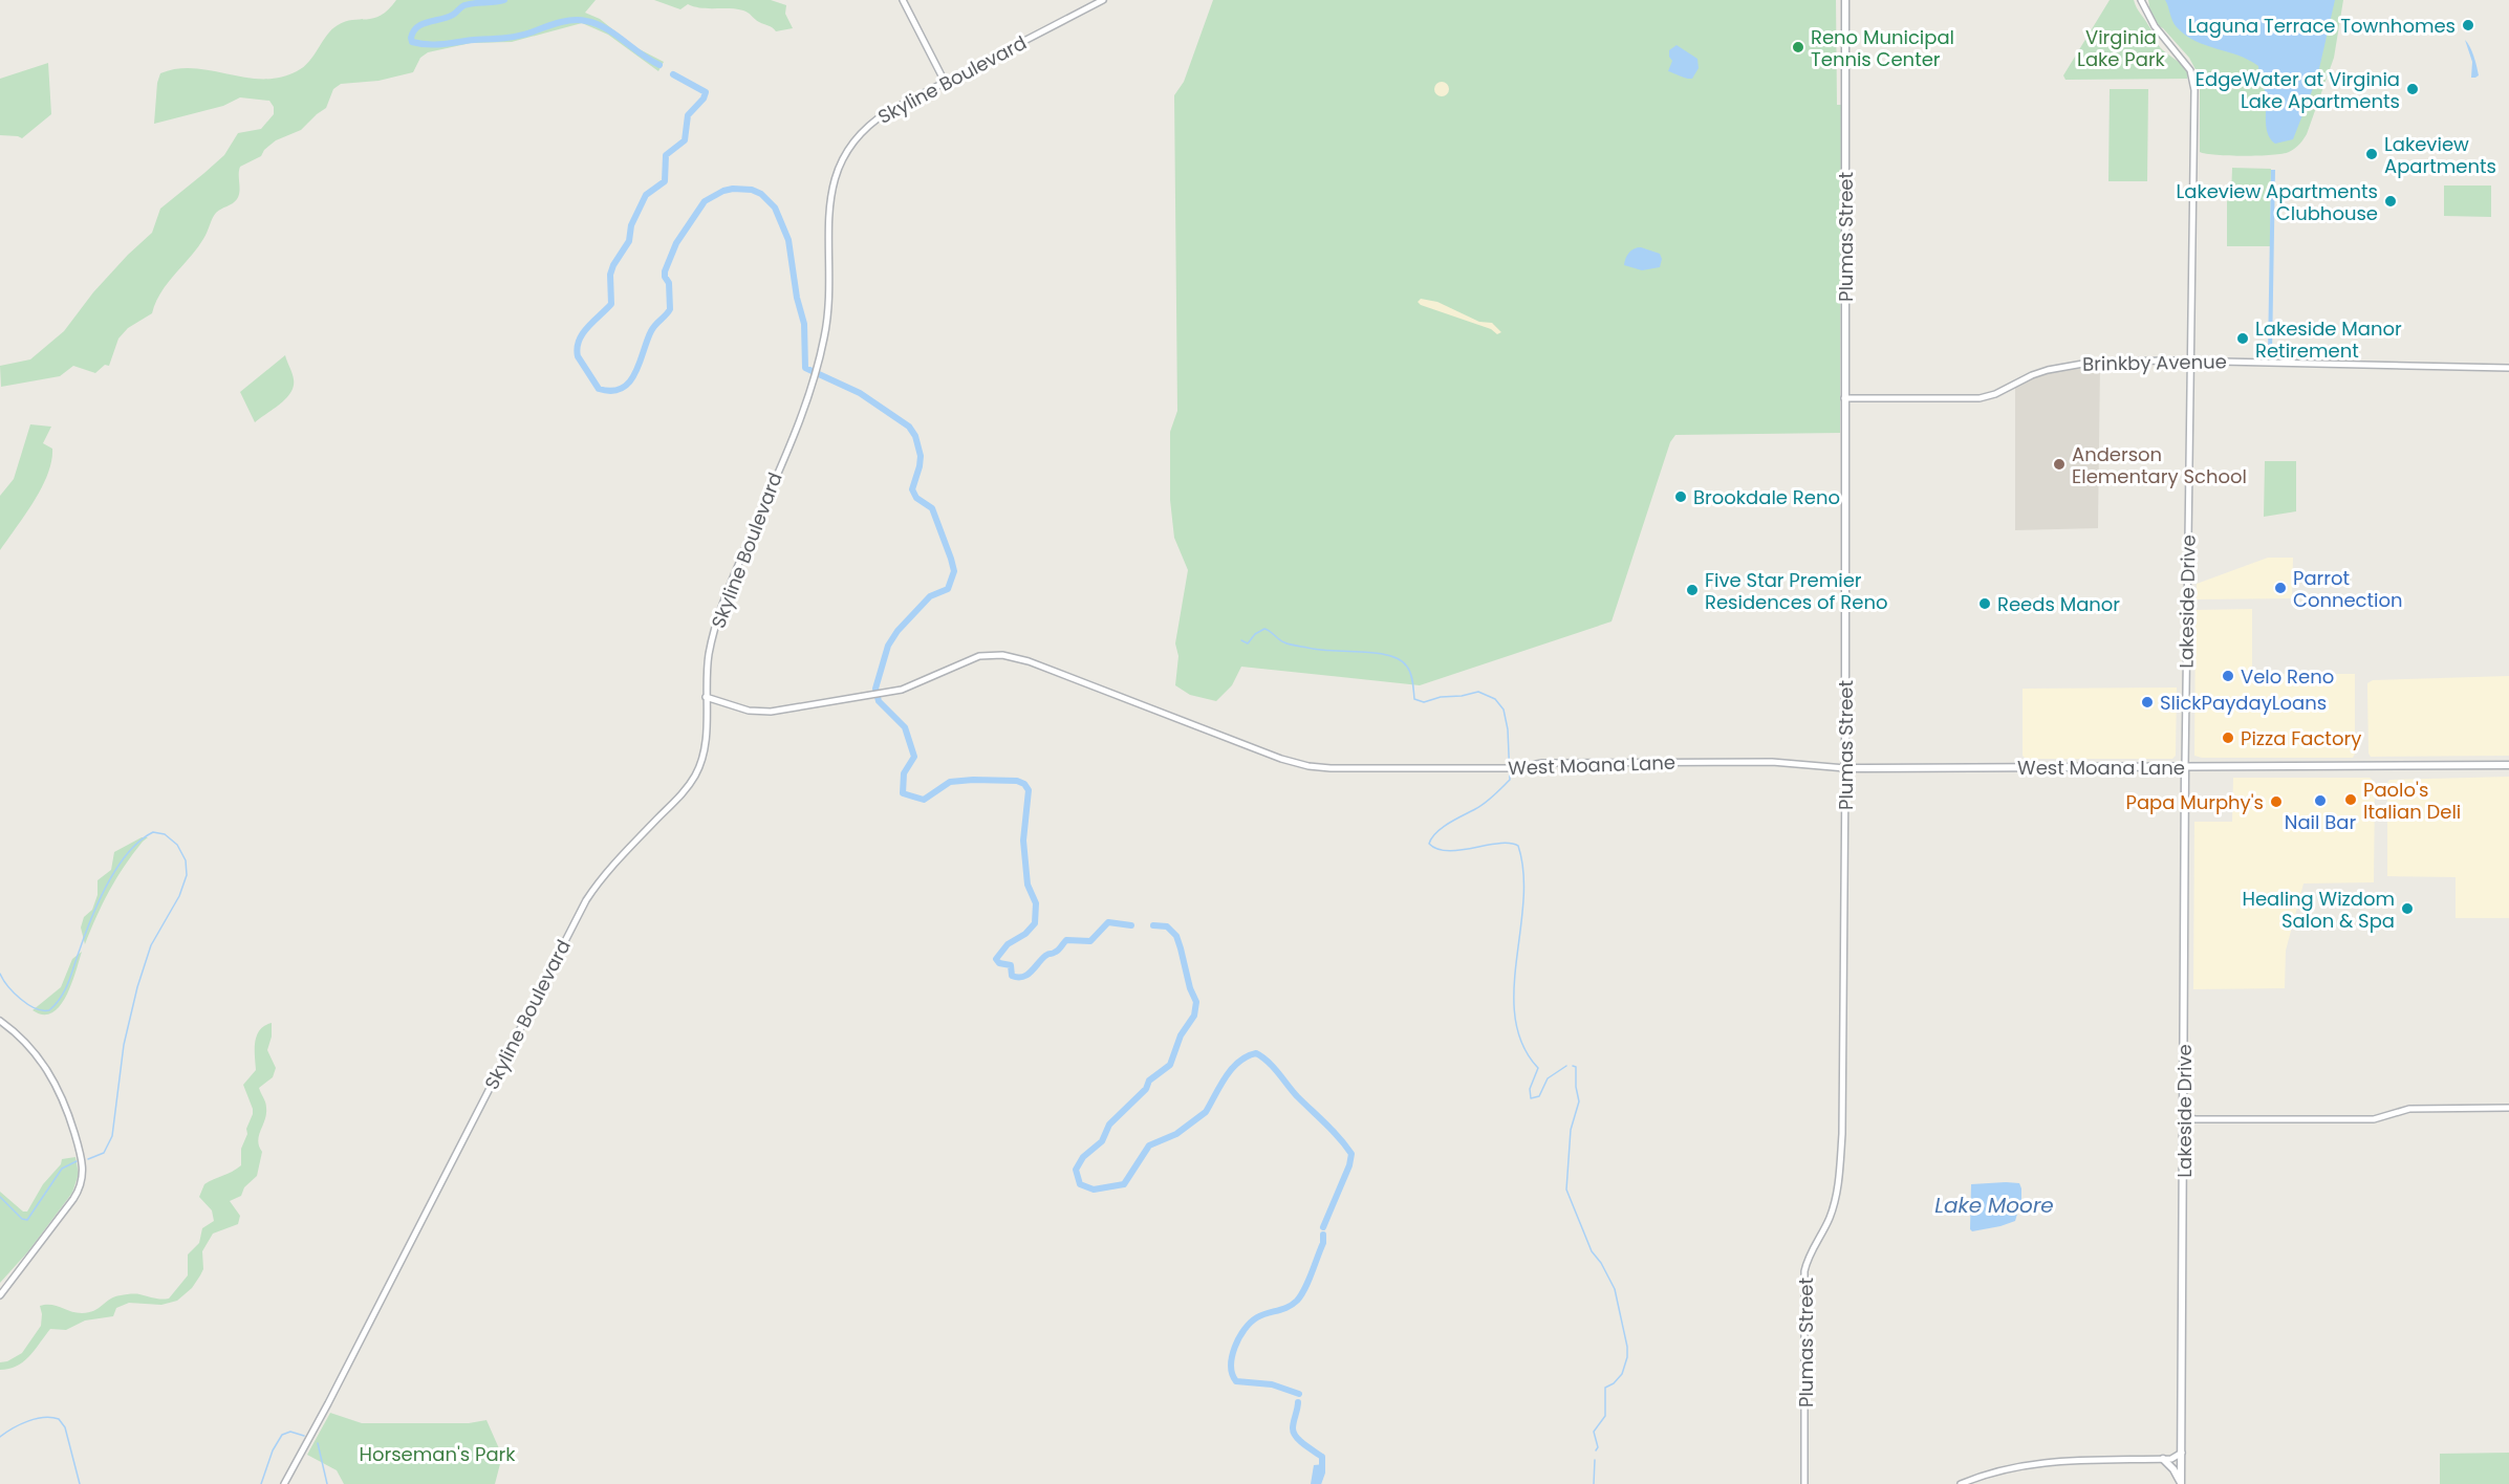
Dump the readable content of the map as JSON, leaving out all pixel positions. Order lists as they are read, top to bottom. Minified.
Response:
{"streets":{"main road":["Plumas Street","Lakeside Drive","West Moana Lane"],"street":["Skyline Boulevard","Brinkby Avenue"]},"crossings":[["Skyline Boulevard","West Moana Lane"],["Plumas Street","Brinkby Avenue"],["Plumas Street","West Moana Lane"],["Brinkby Avenue","Lakeside Drive"],["Lakeside Drive","West Moana Lane"]],"water":["Lake Moore"],"parks":["Virginia Lake Park","Horseman's Park"],"places":["Laguna Terrace Townhomes","Reno Municipal Tennis Center","EdgeWater at Virginia Lake Apartments","Lakeview Apartments","Lakeview Apartments Clubhouse","Lakeside Manor Retirement","Anderson Elementary School","Brookdale Reno","Parrot Connection","Five Star Premier Residences of Reno","Reeds Manor","Velo Reno","SlickPaydayLoans","Pizza Factory","Paolo's Italian Deli","Nail Bar","Papa Murphy's","Healing Wizdom Salon & Spa"]}
